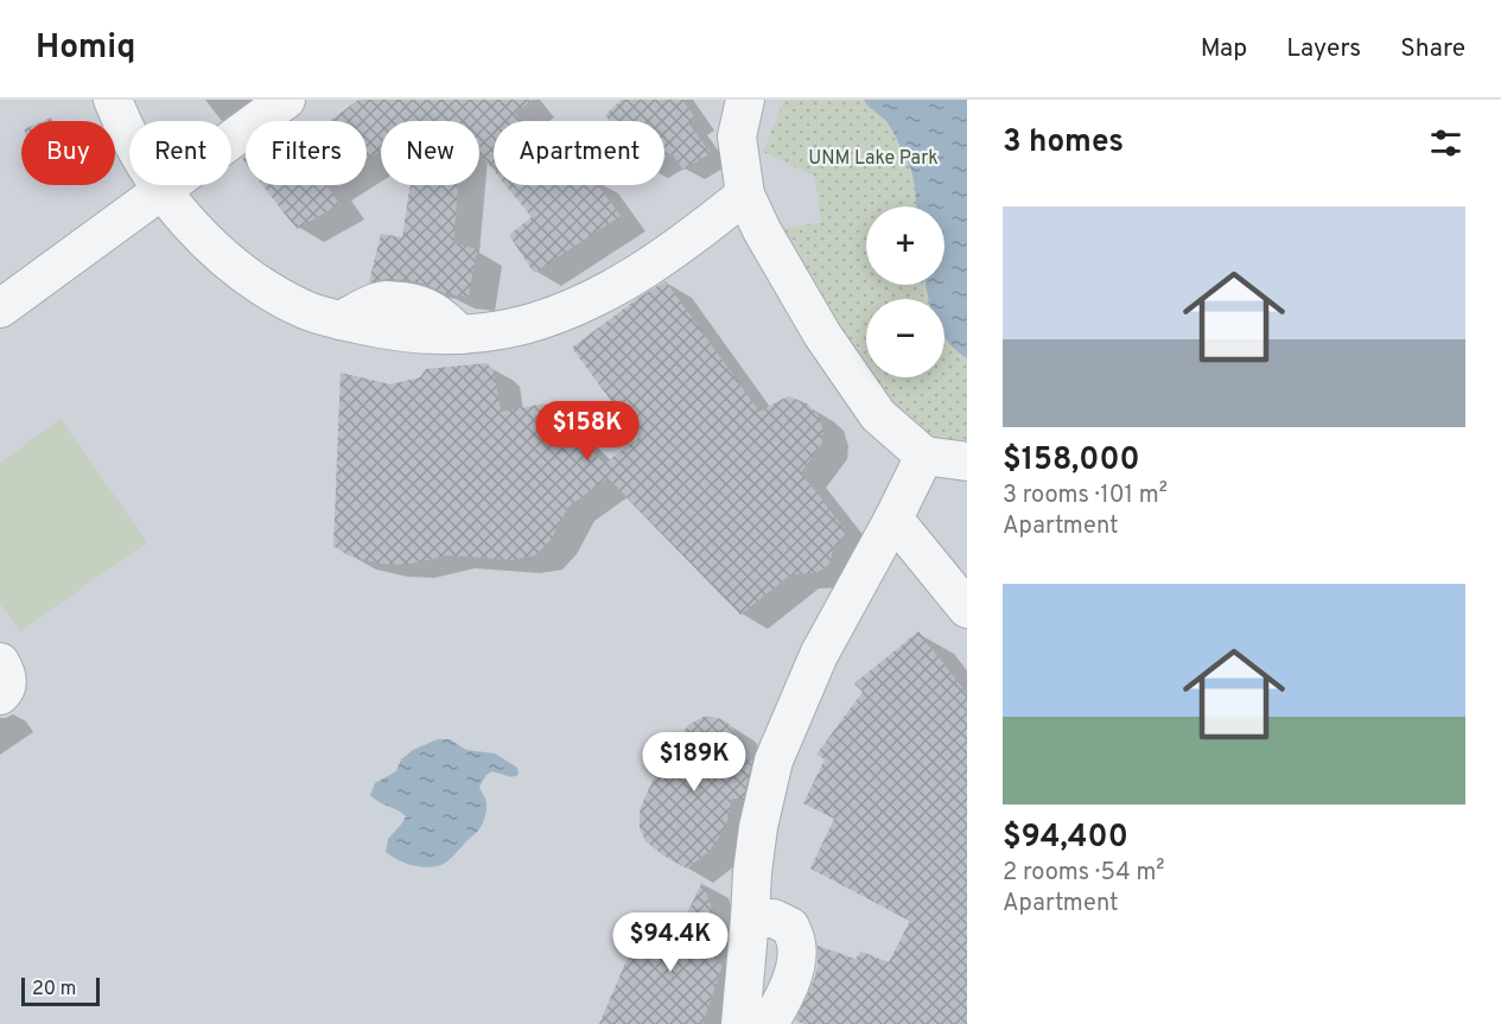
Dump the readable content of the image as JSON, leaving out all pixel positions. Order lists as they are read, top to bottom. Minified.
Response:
{"parks":["UNM Lake Park"],"scale_bar":"20 m","page":{"header":"Homiq","nav":["Map","Layers","Share"],"heading":"3 homes","chip":["Buy","Rent","Filters","New","Apartment"],"list":[{"name":"$158,000","note":"3 rooms · 101 m² · Apartment"},{"name":"$94,400","note":"2 rooms · 54 m² · Apartment"}],"map_buttons":["+","−"],"price":["$158K","$189K","$94.4K"],"scale":"20 m"}}
